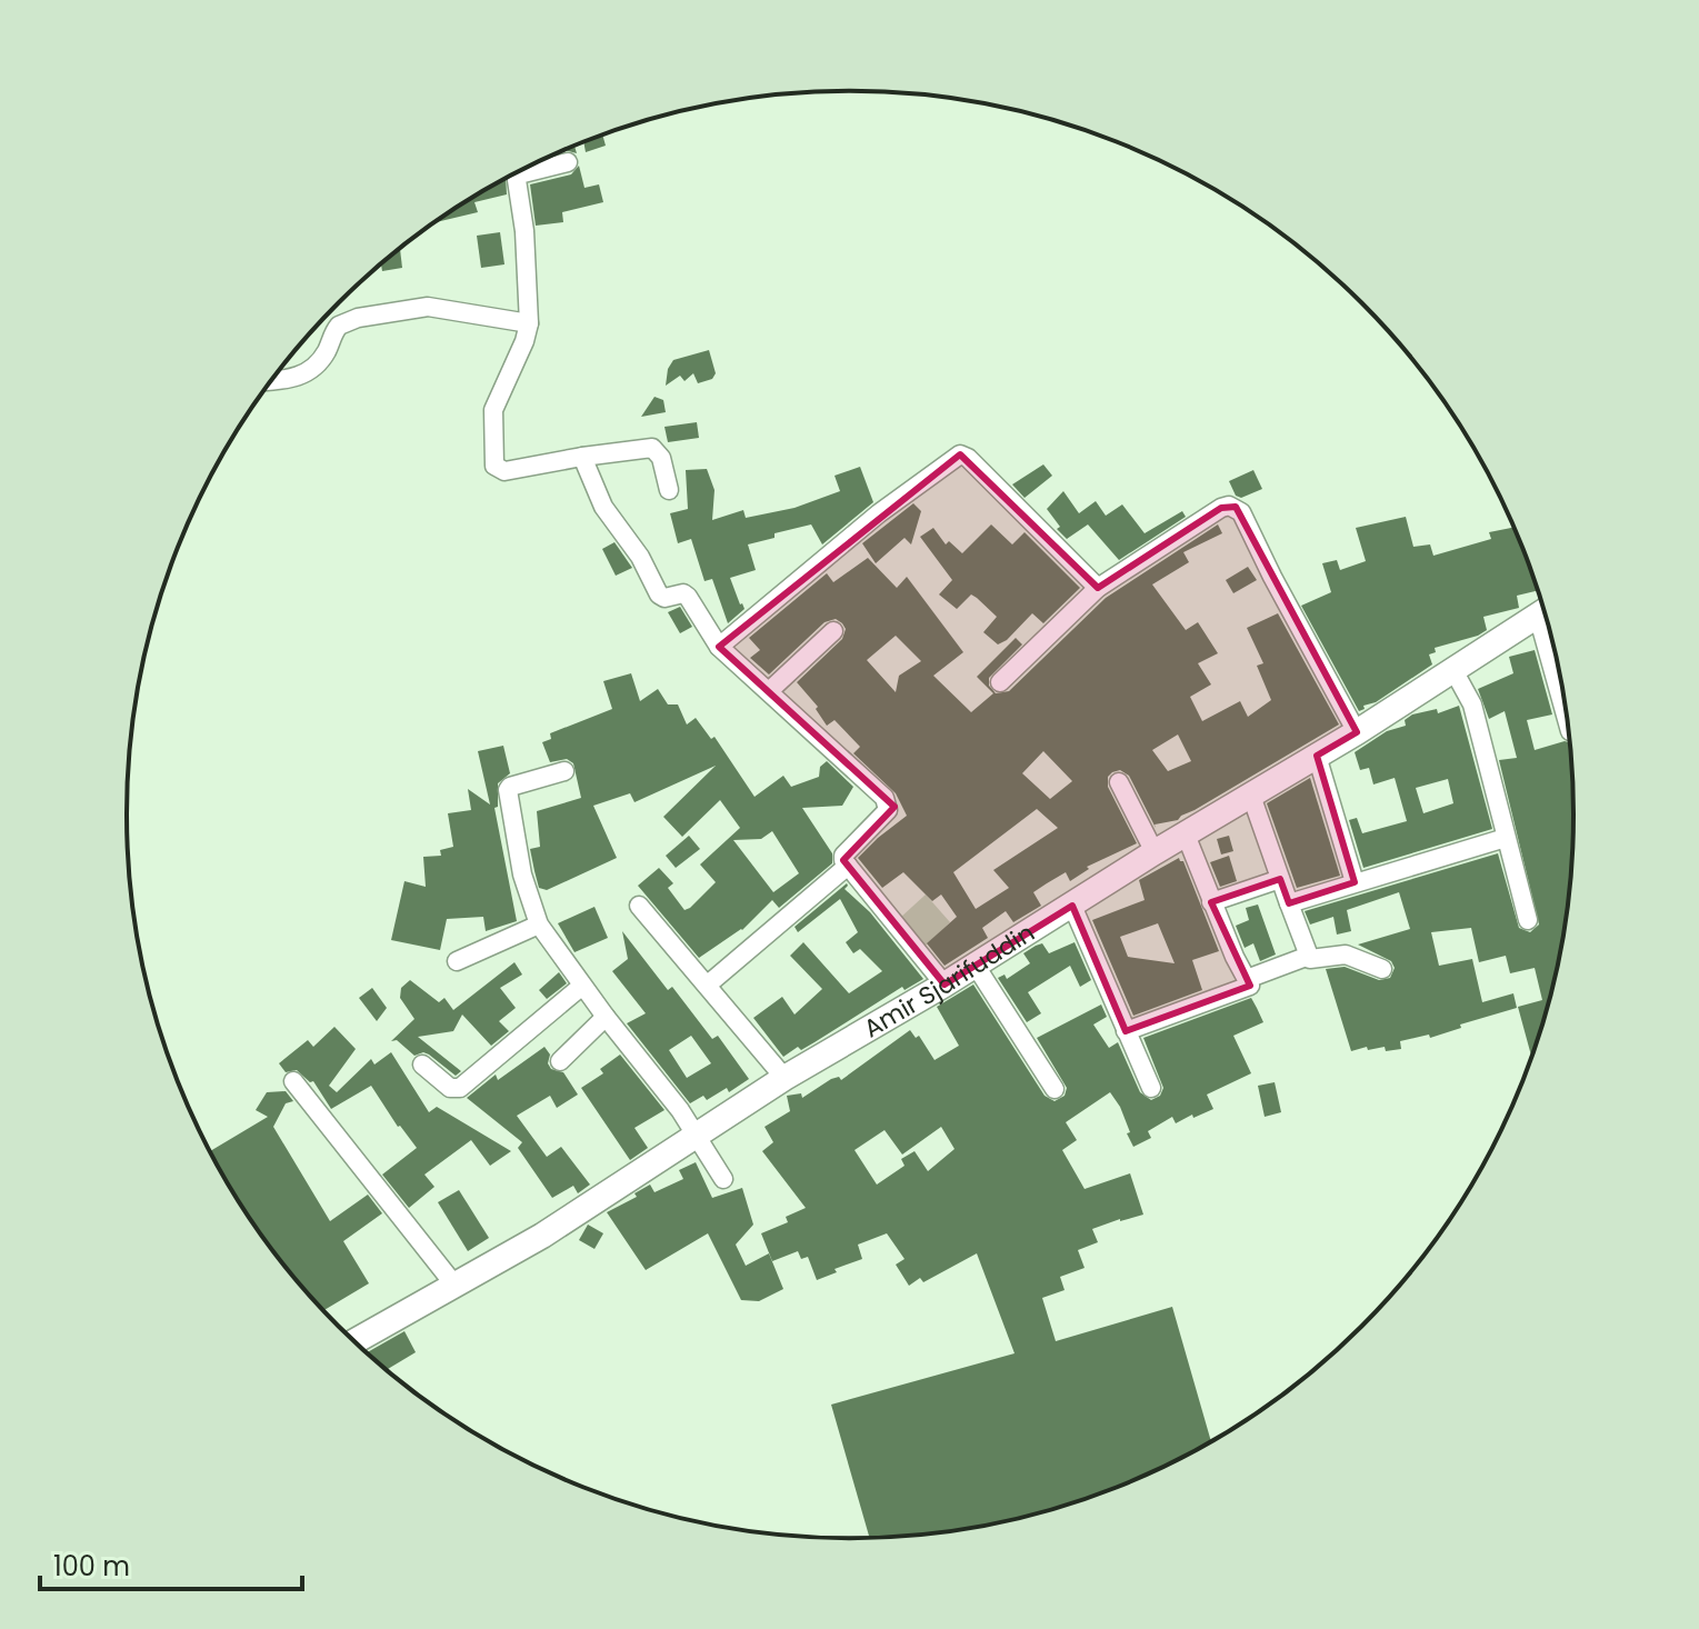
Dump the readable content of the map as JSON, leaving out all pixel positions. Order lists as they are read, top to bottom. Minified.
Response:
{"streets":{"main road":["Amir Sjarifuddin"]},"scale_bar":"100 m"}
